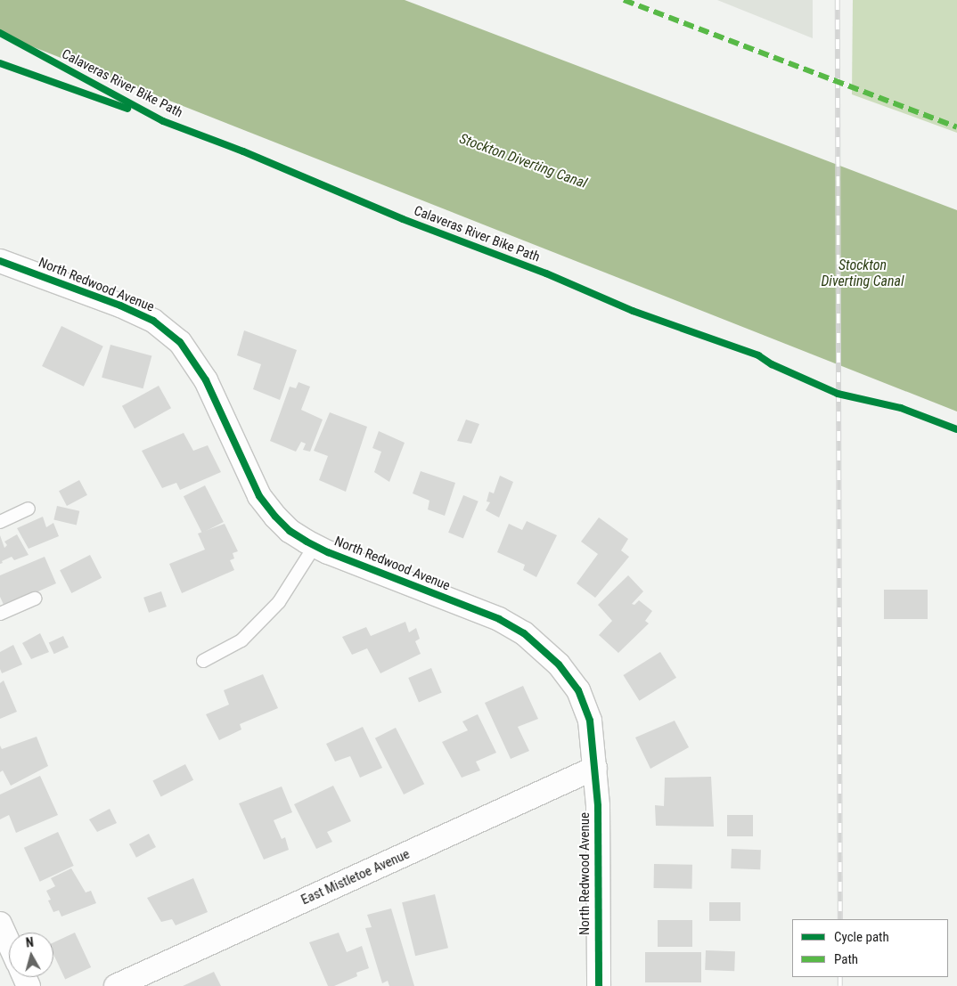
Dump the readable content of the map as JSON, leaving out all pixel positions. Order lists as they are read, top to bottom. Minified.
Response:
{"streets":{"street":["North Redwood Avenue","East Mistletoe Avenue"],"cycle path":["Calaveras River Bike Path"]},"crossings":[["North Redwood Avenue","East Mistletoe Avenue"]],"water":["Stockton Diverting Canal"],"legend":["Cycle path","Path"],"north":"top"}
